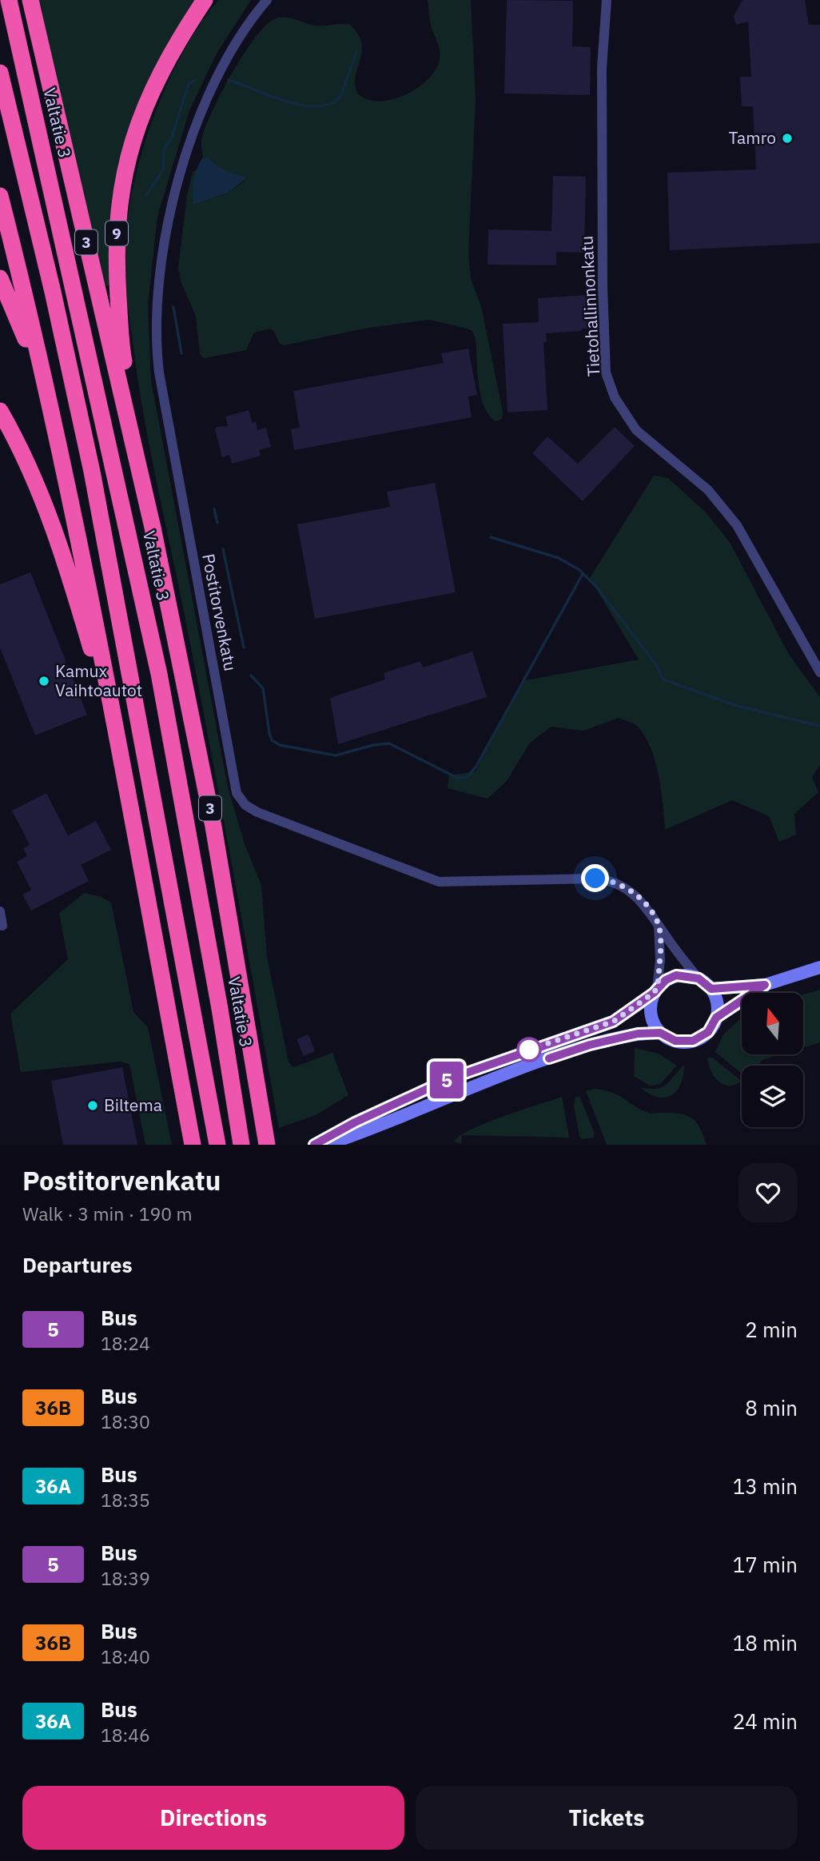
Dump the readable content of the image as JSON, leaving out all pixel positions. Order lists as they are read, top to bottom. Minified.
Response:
{"streets":{"highway":["Valtatie 3","9","3"],"street":["Tietohallinnonkatu","Postitorvenkatu"]},"crossings":[["9","3"]],"places":["Tamro","Kamux Vaihtoautot","Biltema"],"lines":["bus line 5"],"north":"top","page":{"on_map":"5","heading":[["Postitorvenkatu","Walk · 3 min · 190 m"],"Departures"],"list":[{"mark":"5","name":"Bus","note":"18:24","value":"2 min"},{"mark":"36B","name":"Bus","note":"18:30","value":"8 min"},{"mark":"36A","name":"Bus","note":"18:35","value":"13 min"},{"mark":"5","name":"Bus","note":"18:39","value":"17 min"},{"mark":"36B","name":"Bus","note":"18:40","value":"18 min"},{"mark":"36A","name":"Bus","note":"18:46","value":"24 min"}],"buttons":["Directions","Tickets"]}}
